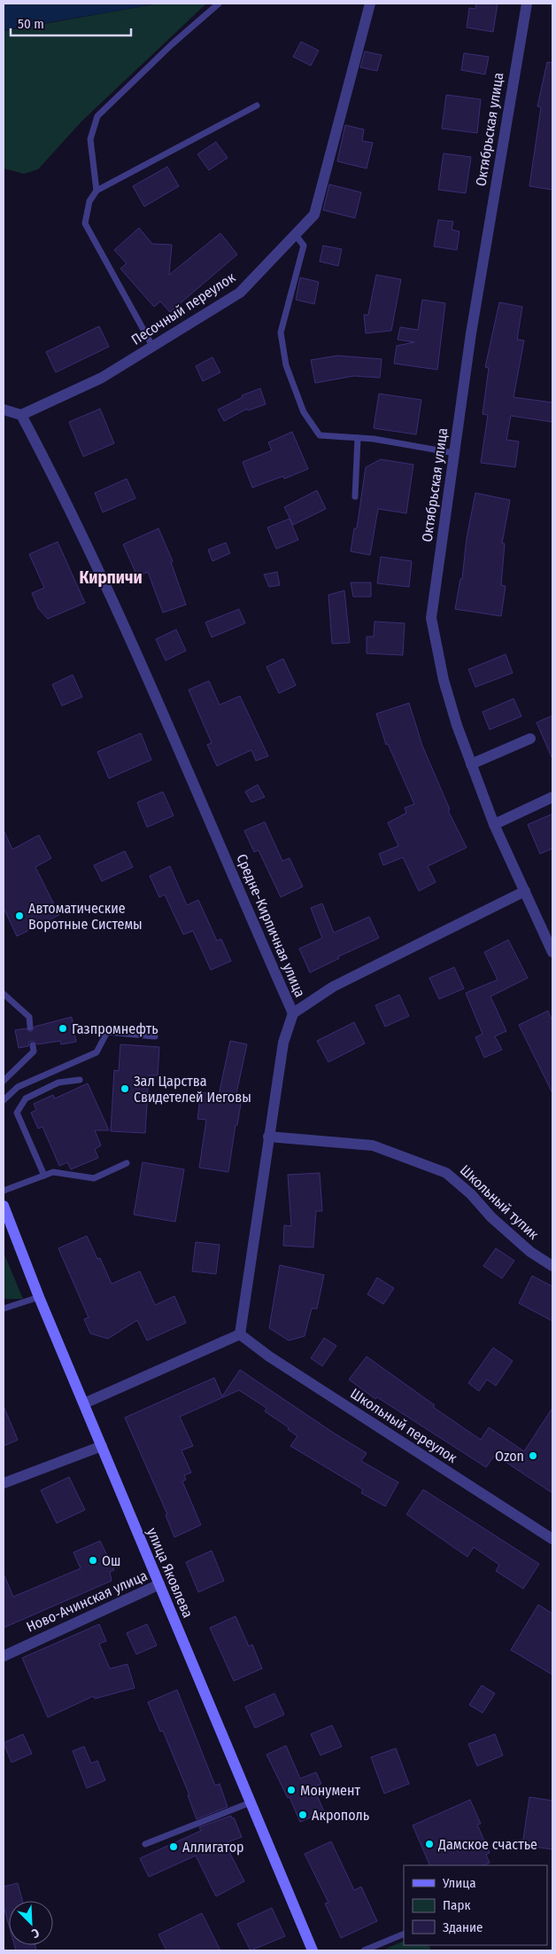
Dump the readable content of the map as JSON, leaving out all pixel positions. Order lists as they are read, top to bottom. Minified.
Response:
{"streets":{"main road":["улица Яковлева"],"street":["Октябрьская улица","Песочный переулок","Средне-Кирпичная улица","Школьный тупик","Школьный переулок","Ново-Ачинская улица"]},"crossings":[["Песочный переулок","Средне-Кирпичная улица"],["Средне-Кирпичная улица","Школьный тупик"],["Средне-Кирпичная улица","Школьный переулок"],["улица Яковлева","Ново-Ачинская улица"]],"districts":["Кирпичи"],"places":["Автоматические Воротные Системы","Газпромнефть","Зал Царства Свидетелей Иеговы","Ozon","Ош","Монумент","Акрополь","Дамское счастье","Аллигатор"],"legend":["Улица","Парк","Здание"],"scale_bar":"50 m","north":"bottom right"}
